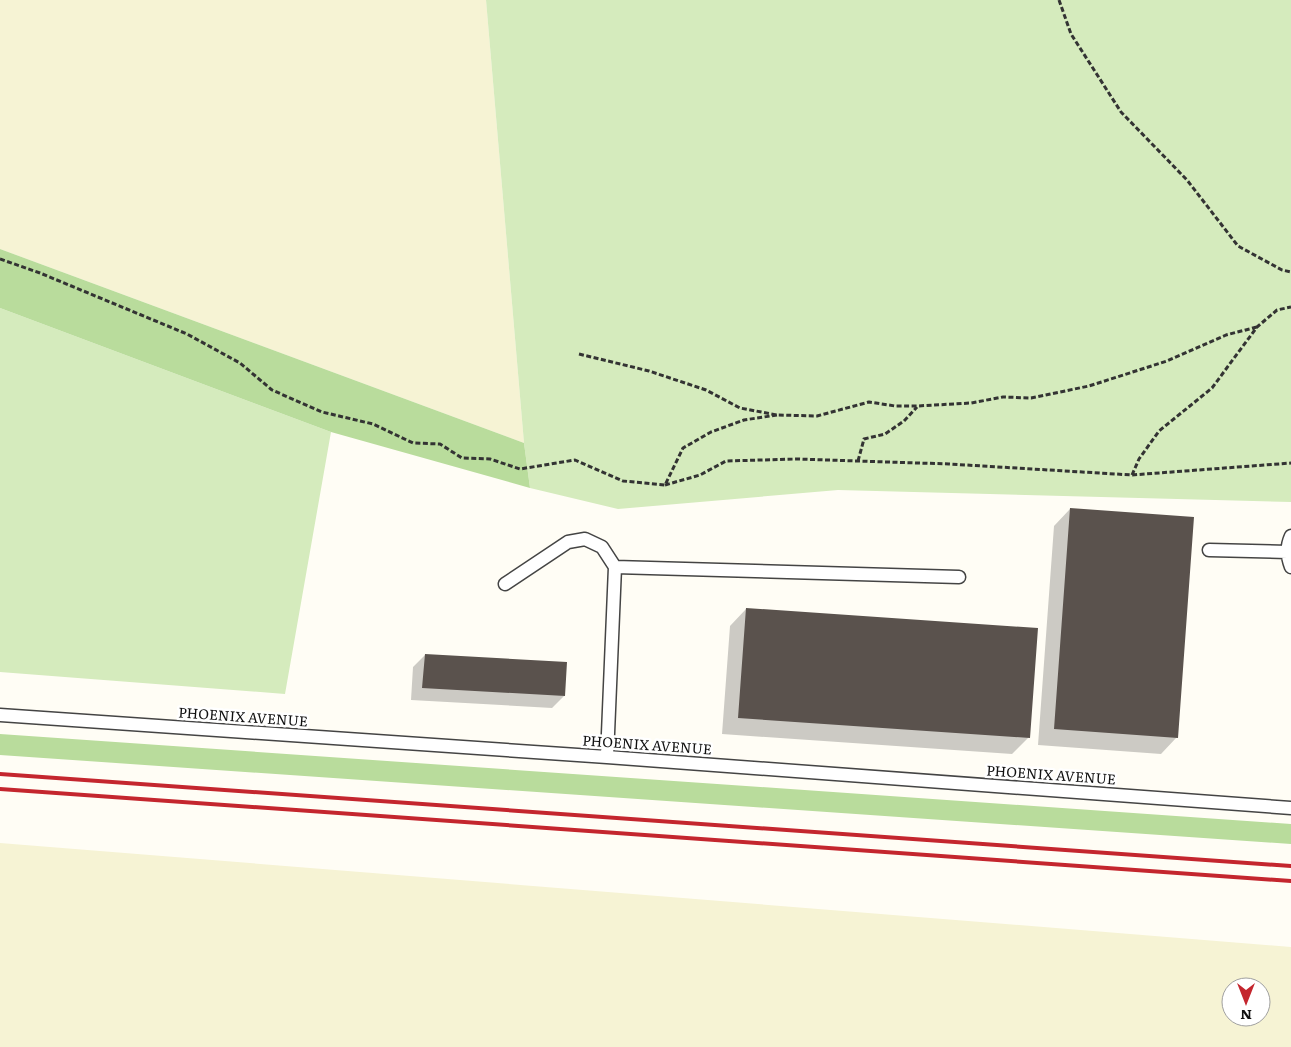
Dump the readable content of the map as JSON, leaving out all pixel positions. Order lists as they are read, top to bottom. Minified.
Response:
{"streets":{"lane":["PHOENIX AVENUE"]},"north":"bottom"}
